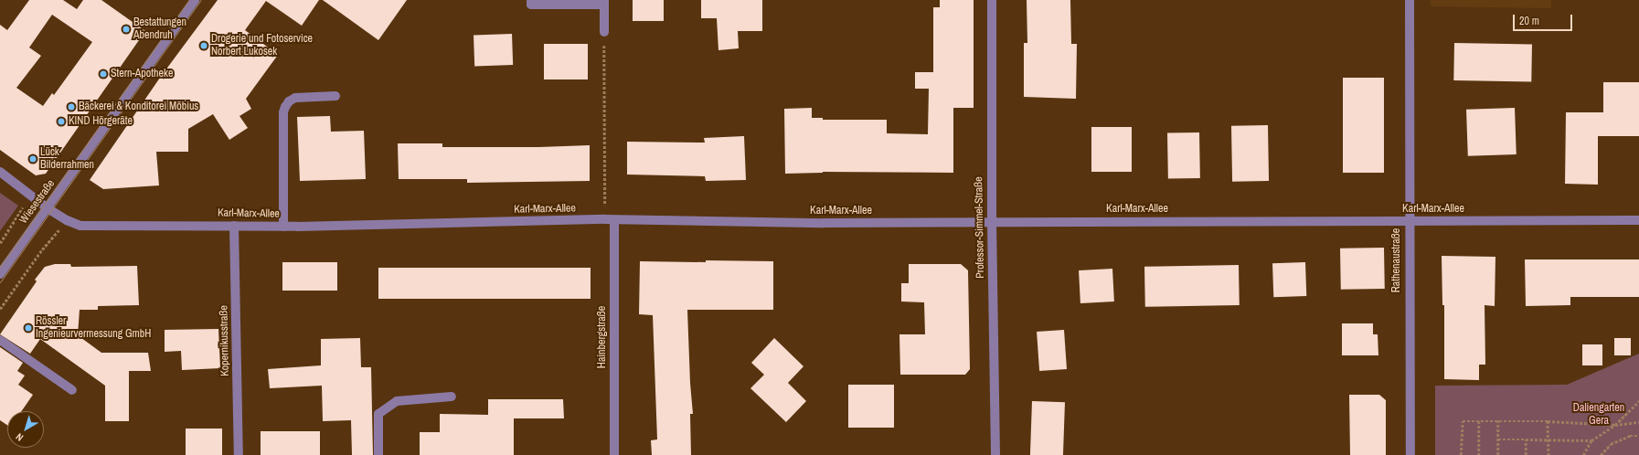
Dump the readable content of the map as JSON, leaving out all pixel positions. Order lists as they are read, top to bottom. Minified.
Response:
{"streets":{"street":["Wiesestraße","Karl-Marx-Allee","Professor-Simmel-Straße","Rathenaustraße","Hainbergstraße","Kopernikusstraße"]},"crossings":[["Wiesestraße","Karl-Marx-Allee"],["Karl-Marx-Allee","Professor-Simmel-Straße"],["Karl-Marx-Allee","Rathenaustraße"],["Karl-Marx-Allee","Hainbergstraße"],["Karl-Marx-Allee","Kopernikusstraße"]],"parks":["Daliengarten Gera"],"places":["Bestattungen Abendruh","Drogerie und Fotoservice Norbert Lukosek","Stern-Apotheke","Bäckerei & Konditorei Möbius","KIND Hörgeräte","Lück Bilderrahmen","Rössler Ingenieurvermessung GmbH"],"scale_bar":"20 m","north":"bottom left"}
